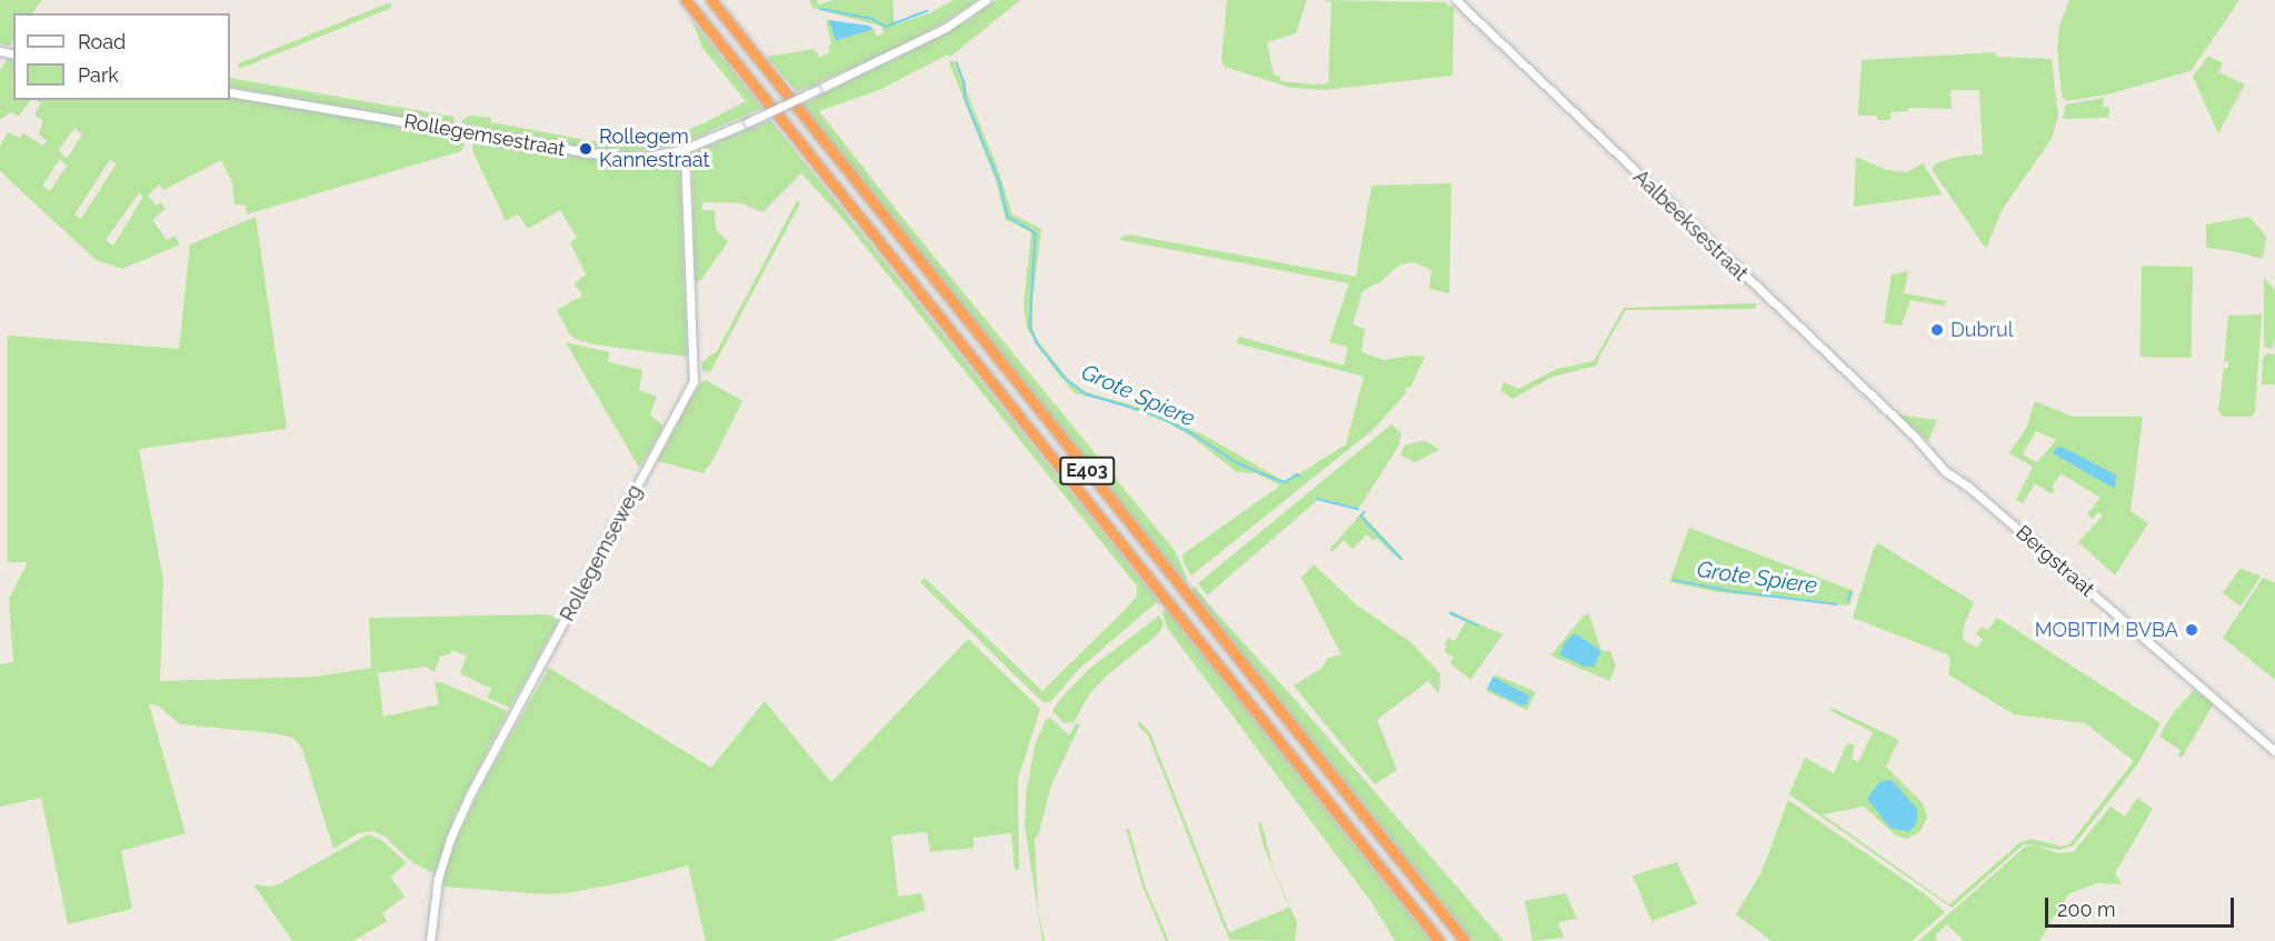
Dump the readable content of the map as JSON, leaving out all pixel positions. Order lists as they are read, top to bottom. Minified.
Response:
{"streets":{"highway":["E403"],"street":["Rollegemsestraat","Aalbeeksestraat","Rollegemseweg","Bergstraat"]},"crossings":[["Rollegemsestraat","Rollegemseweg"],["Aalbeeksestraat","Bergstraat"]],"water":["Grote Spiere"],"places":["Rollegem Kannestraat","Dubrul","MOBITIM BVBA"],"legend":["Road","Park"],"scale_bar":"200 m"}
